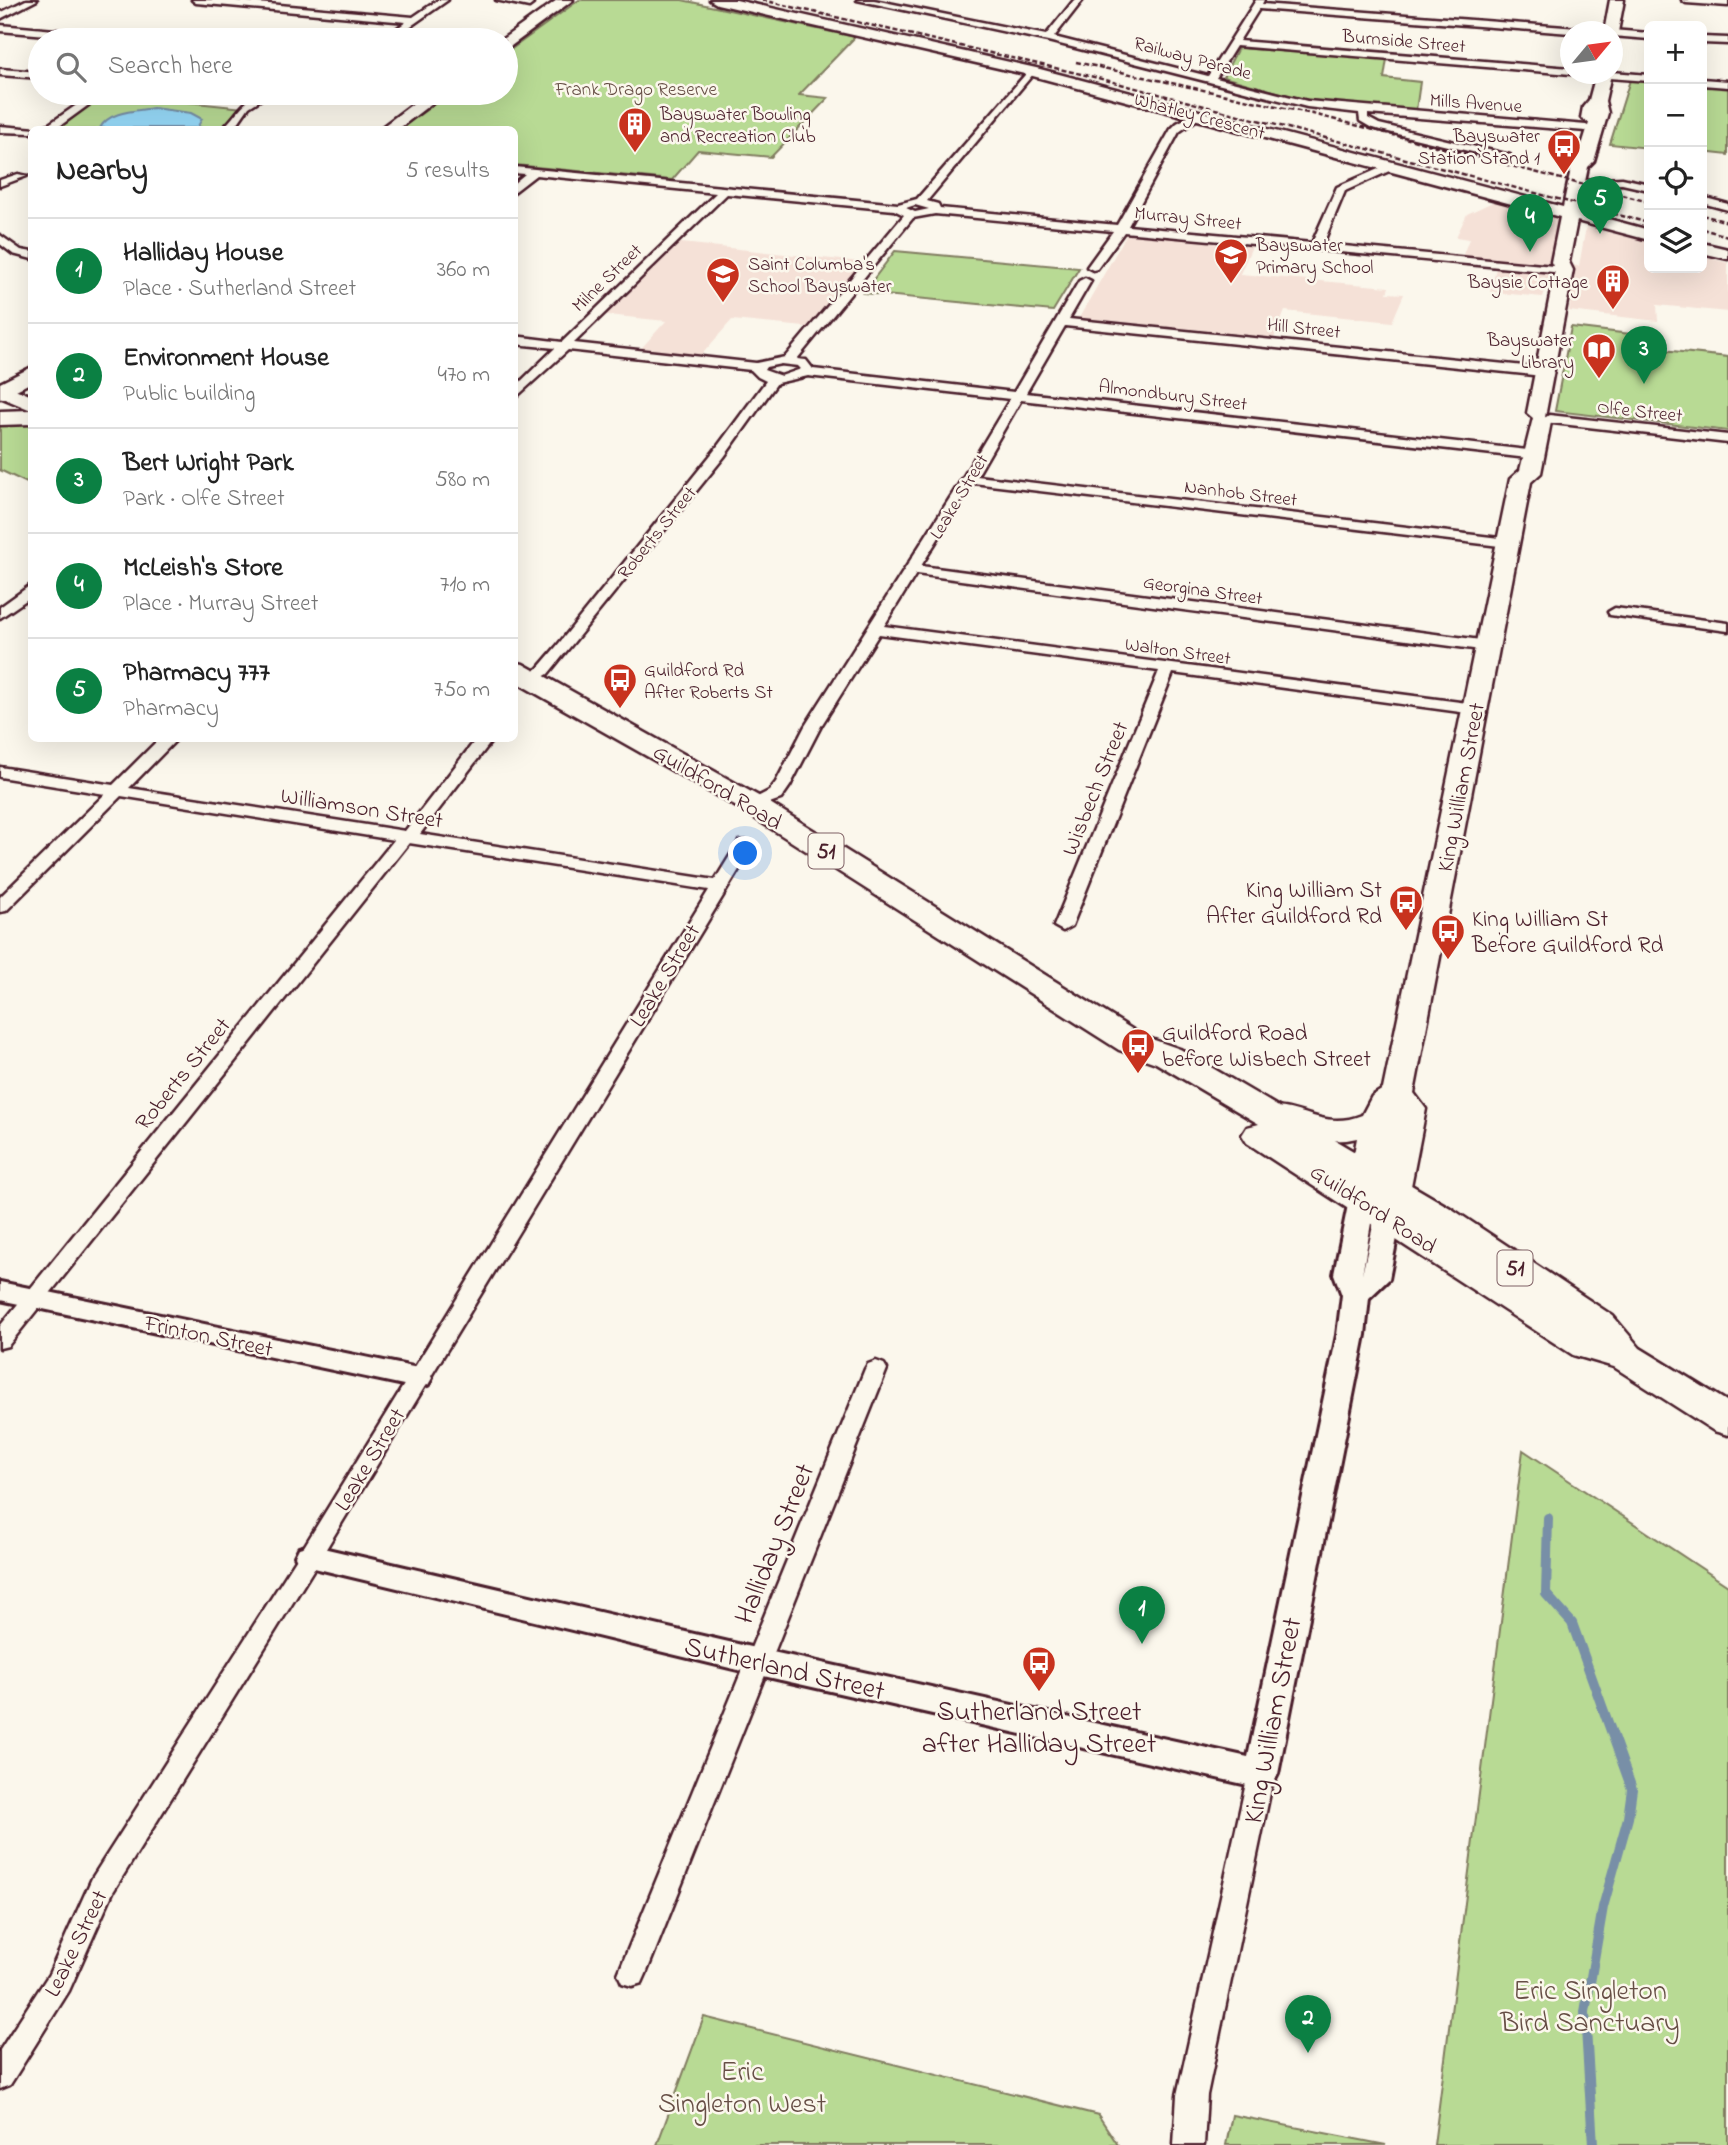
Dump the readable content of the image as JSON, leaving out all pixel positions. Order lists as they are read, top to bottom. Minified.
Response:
{"streets":{"highway":["Guildford Road","51"],"main road":["Whatley Crescent","King William Street"],"street":["Burnside Street","Railway Parade","Mills Avenue","Murray Street","Milne Street","Hill Street","Almondbury Street","Olfe Street","Nanhob Street","Leake Street","Roberts Street","Georgina Street","Walton Street","Wisbech Street","Williamson Street","Frinton Street","Halliday Street","Sutherland Street"]},"crossings":[["Railway Parade","Mills Avenue"],["Mills Avenue","King William Street"],["Whatley Crescent","King William Street"],["Murray Street","King William Street"],["Hill Street","Leake Street"],["Hill Street","King William Street"],["Almondbury Street","Leake Street"],["Almondbury Street","King William Street"],["Olfe Street","King William Street"],["Nanhob Street","Leake Street"],["Nanhob Street","King William Street"],["Leake Street","Georgina Street"],["Leake Street","Walton Street"],["Leake Street","Guildford Road"],["Leake Street","Williamson Street"],["Leake Street","Frinton Street"],["Leake Street","Sutherland Street"],["Roberts Street","Guildford Road"],["Roberts Street","Williamson Street"],["Roberts Street","Frinton Street"],["Georgina Street","King William Street"],["Walton Street","King William Street"],["Walton Street","Wisbech Street"],["Guildford Road","King William Street"],["King William Street","Sutherland Street"],["Halliday Street","Sutherland Street"]],"parks":["Frank Drago Reserve","Eric Singleton Bird Sanctuary","Eric Singleton West"],"places":{"building":["Bayswater Bowling and Recreation Club","Baysie Cottage"],"bus stop":["Bayswater Station Stand 1","Guildford Rd After Roberts St","King William St After Guildford Rd","King William St Before Guildford Rd","Guildford Road before Wisbech Street","Sutherland Street after Halliday Street"],"school or university":["Bayswater Primary School","Saint Columba's School Bayswater"],"library":["Bayswater Library"]},"north":"top right","page":{"map_buttons":["+","−"],"search":"Search here","heading":["Nearby","5 results"],"pins":["5","4","3","1","2"],"list":[{"mark":"1","name":"Halliday House","note":"Place · Sutherland Street","value":"360 m"},{"mark":"2","name":"Environment House","note":"Public building","value":"470 m"},{"mark":"3","name":"Bert Wright Park","note":"Park · Olfe Street","value":"580 m"},{"mark":"4","name":"McLeish's Store","note":"Place · Murray Street","value":"710 m"},{"mark":"5","name":"Pharmacy 777","note":"Pharmacy","value":"750 m"}]}}
